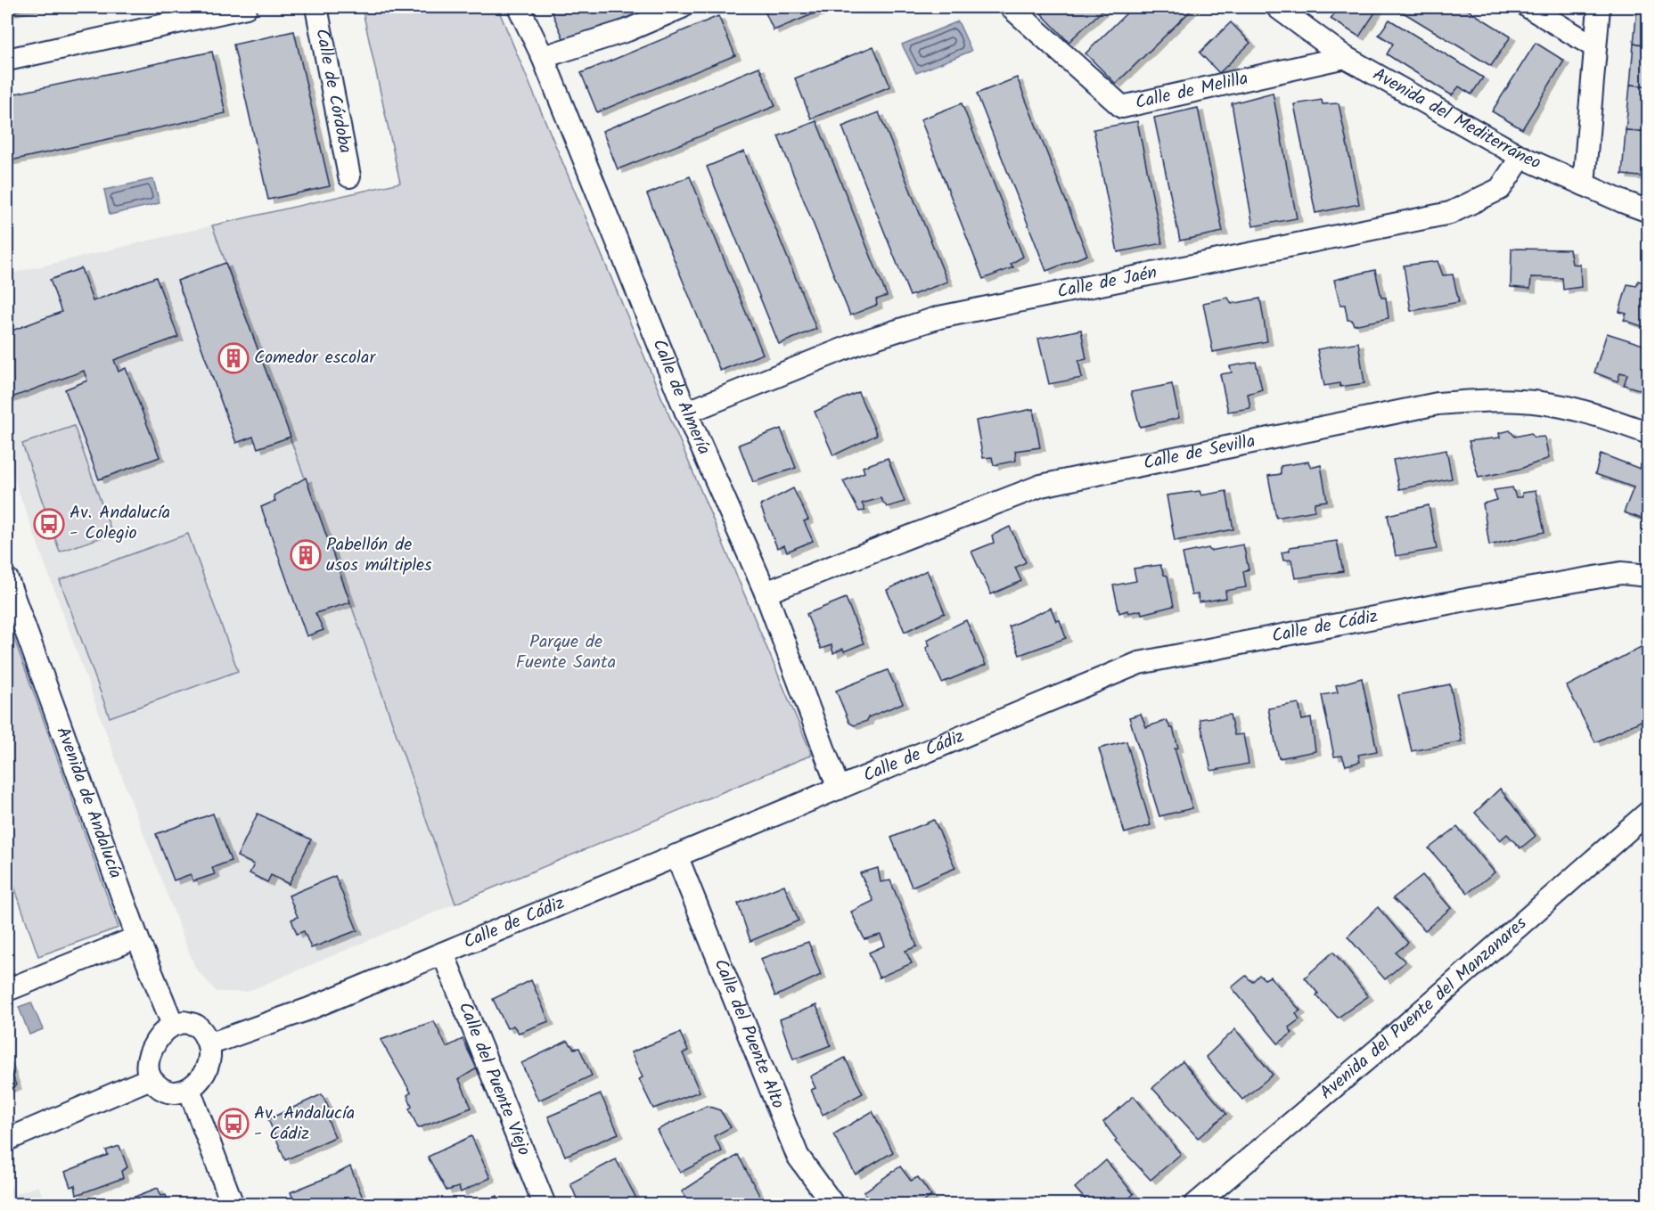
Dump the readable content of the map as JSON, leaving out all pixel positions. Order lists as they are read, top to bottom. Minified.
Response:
{"streets":{"street":["Calle de Córdoba","Calle de Melilla","Avenida del Mediterráneo","Calle de Jaén","Calle de Almería","Calle de Sevilla","Calle de Cádiz","Avenida de Andalucía","Avenida del Puente del Manzanares","Calle del Puente Alto","Calle del Puente Viejo"]},"crossings":[["Calle de Melilla","Avenida del Mediterráneo"],["Avenida del Mediterráneo","Calle de Jaén"],["Calle de Jaén","Calle de Almería"],["Calle de Almería","Calle de Sevilla"],["Calle de Almería","Calle de Cádiz"],["Calle de Cádiz","Avenida de Andalucía"],["Calle de Cádiz","Calle del Puente Alto"],["Calle de Cádiz","Calle del Puente Viejo"]],"parks":["Parque de Fuente Santa"],"places":{"building":["Comedor escolar","Pabellón de usos múltiples"],"bus stop":["Av. Andalucía - Colegio","Av. Andalucía - Cádiz"]}}
